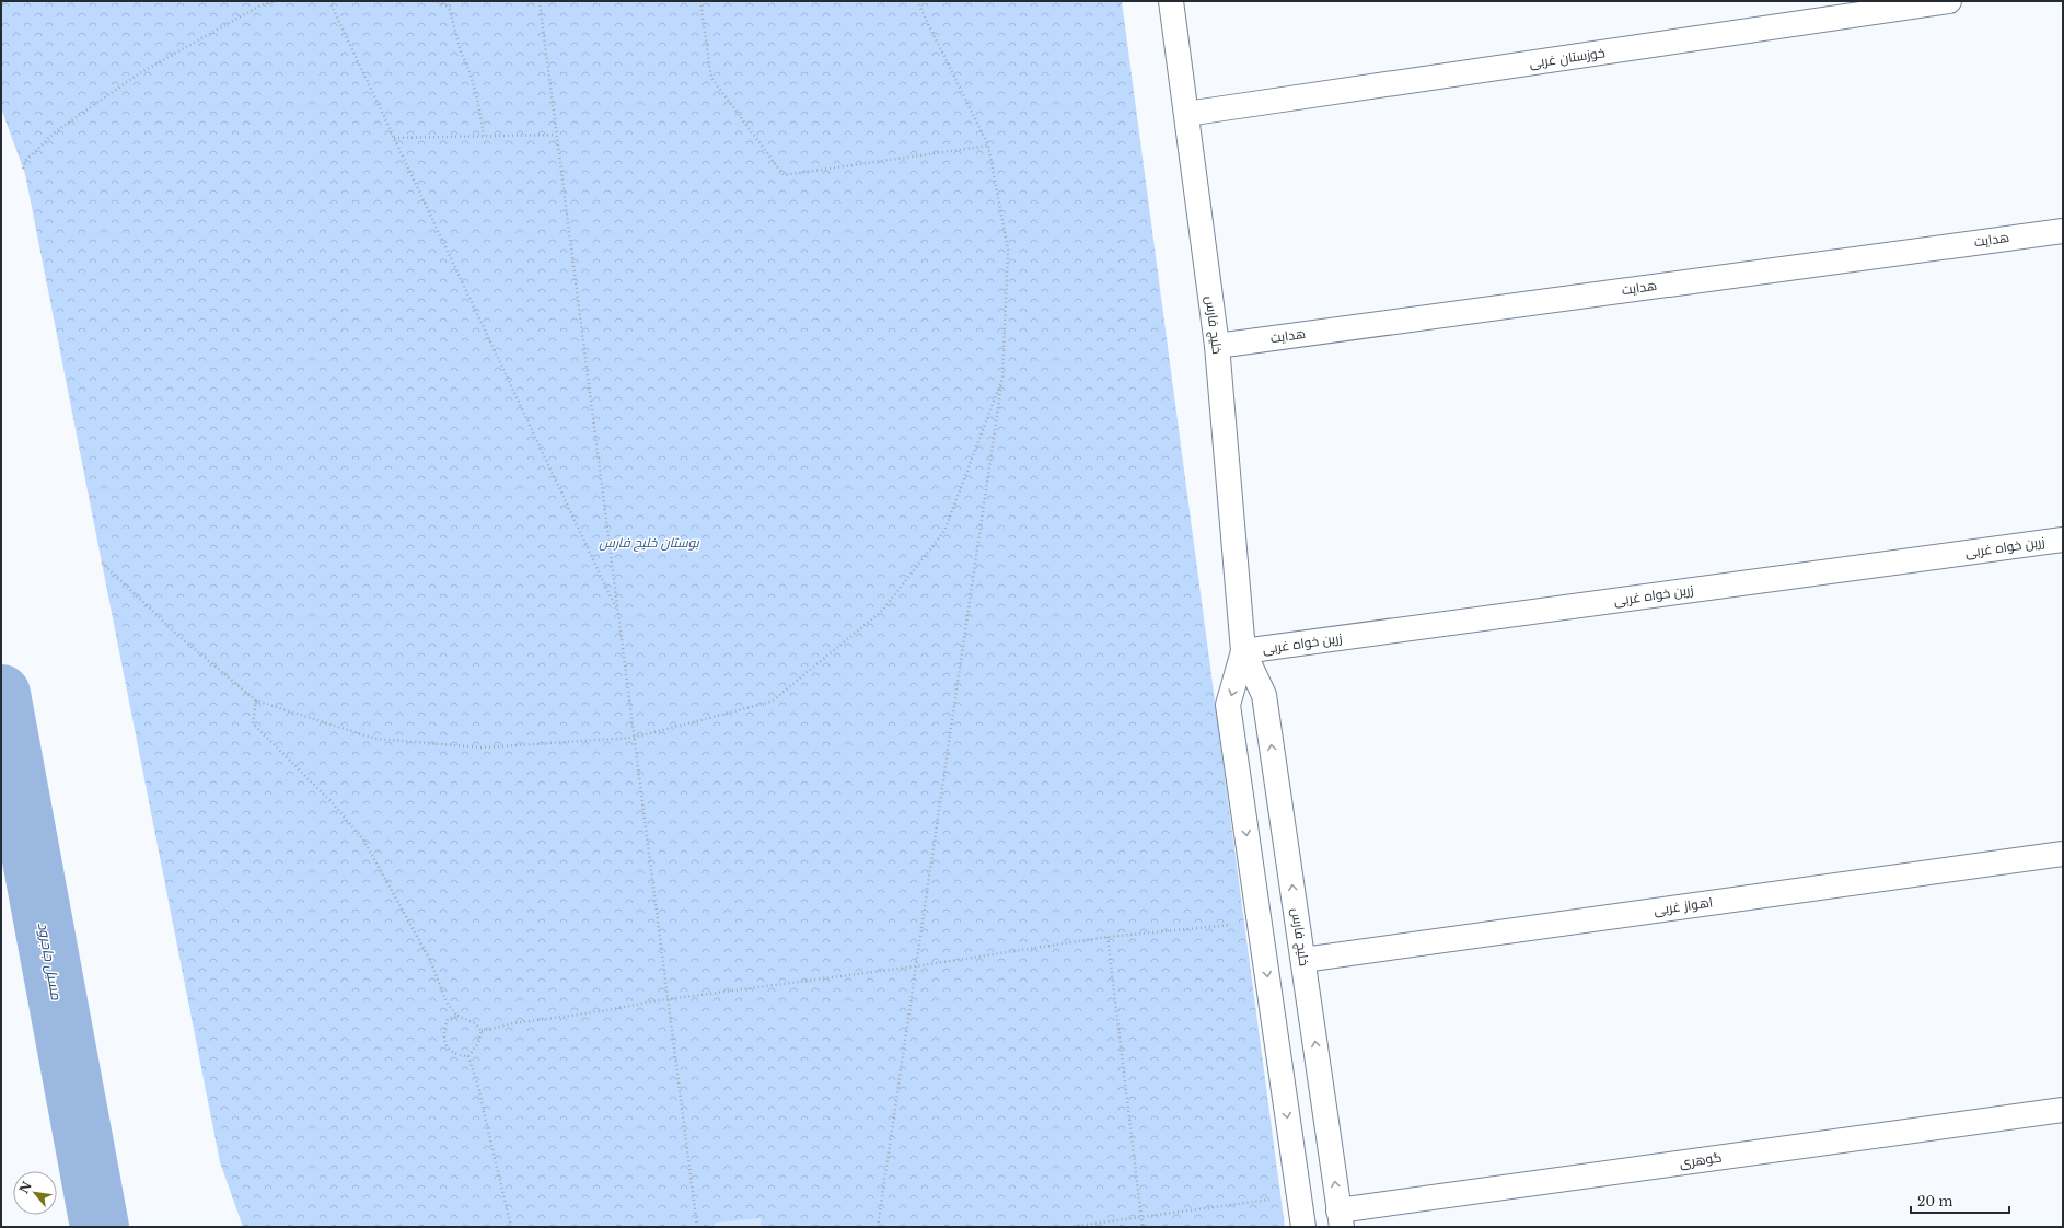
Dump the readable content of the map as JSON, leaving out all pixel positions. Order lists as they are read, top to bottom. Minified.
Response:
{"streets":{"street":["خوزستان غربی","هدایت","خلیج فارس","زرین خواه غربی","اهواز غربی","گوهری"]},"crossings":[["خوزستان غربی","خلیج فارس"],["هدایت","خلیج فارس"],["خلیج فارس","زرین خواه غربی"],["خلیج فارس","اهواز غربی"],["خلیج فارس","گوهری"]],"water":["مسیل جاجرود"],"parks":["بوستان خلیج فارس"],"scale_bar":"20 m","north":"top left"}
